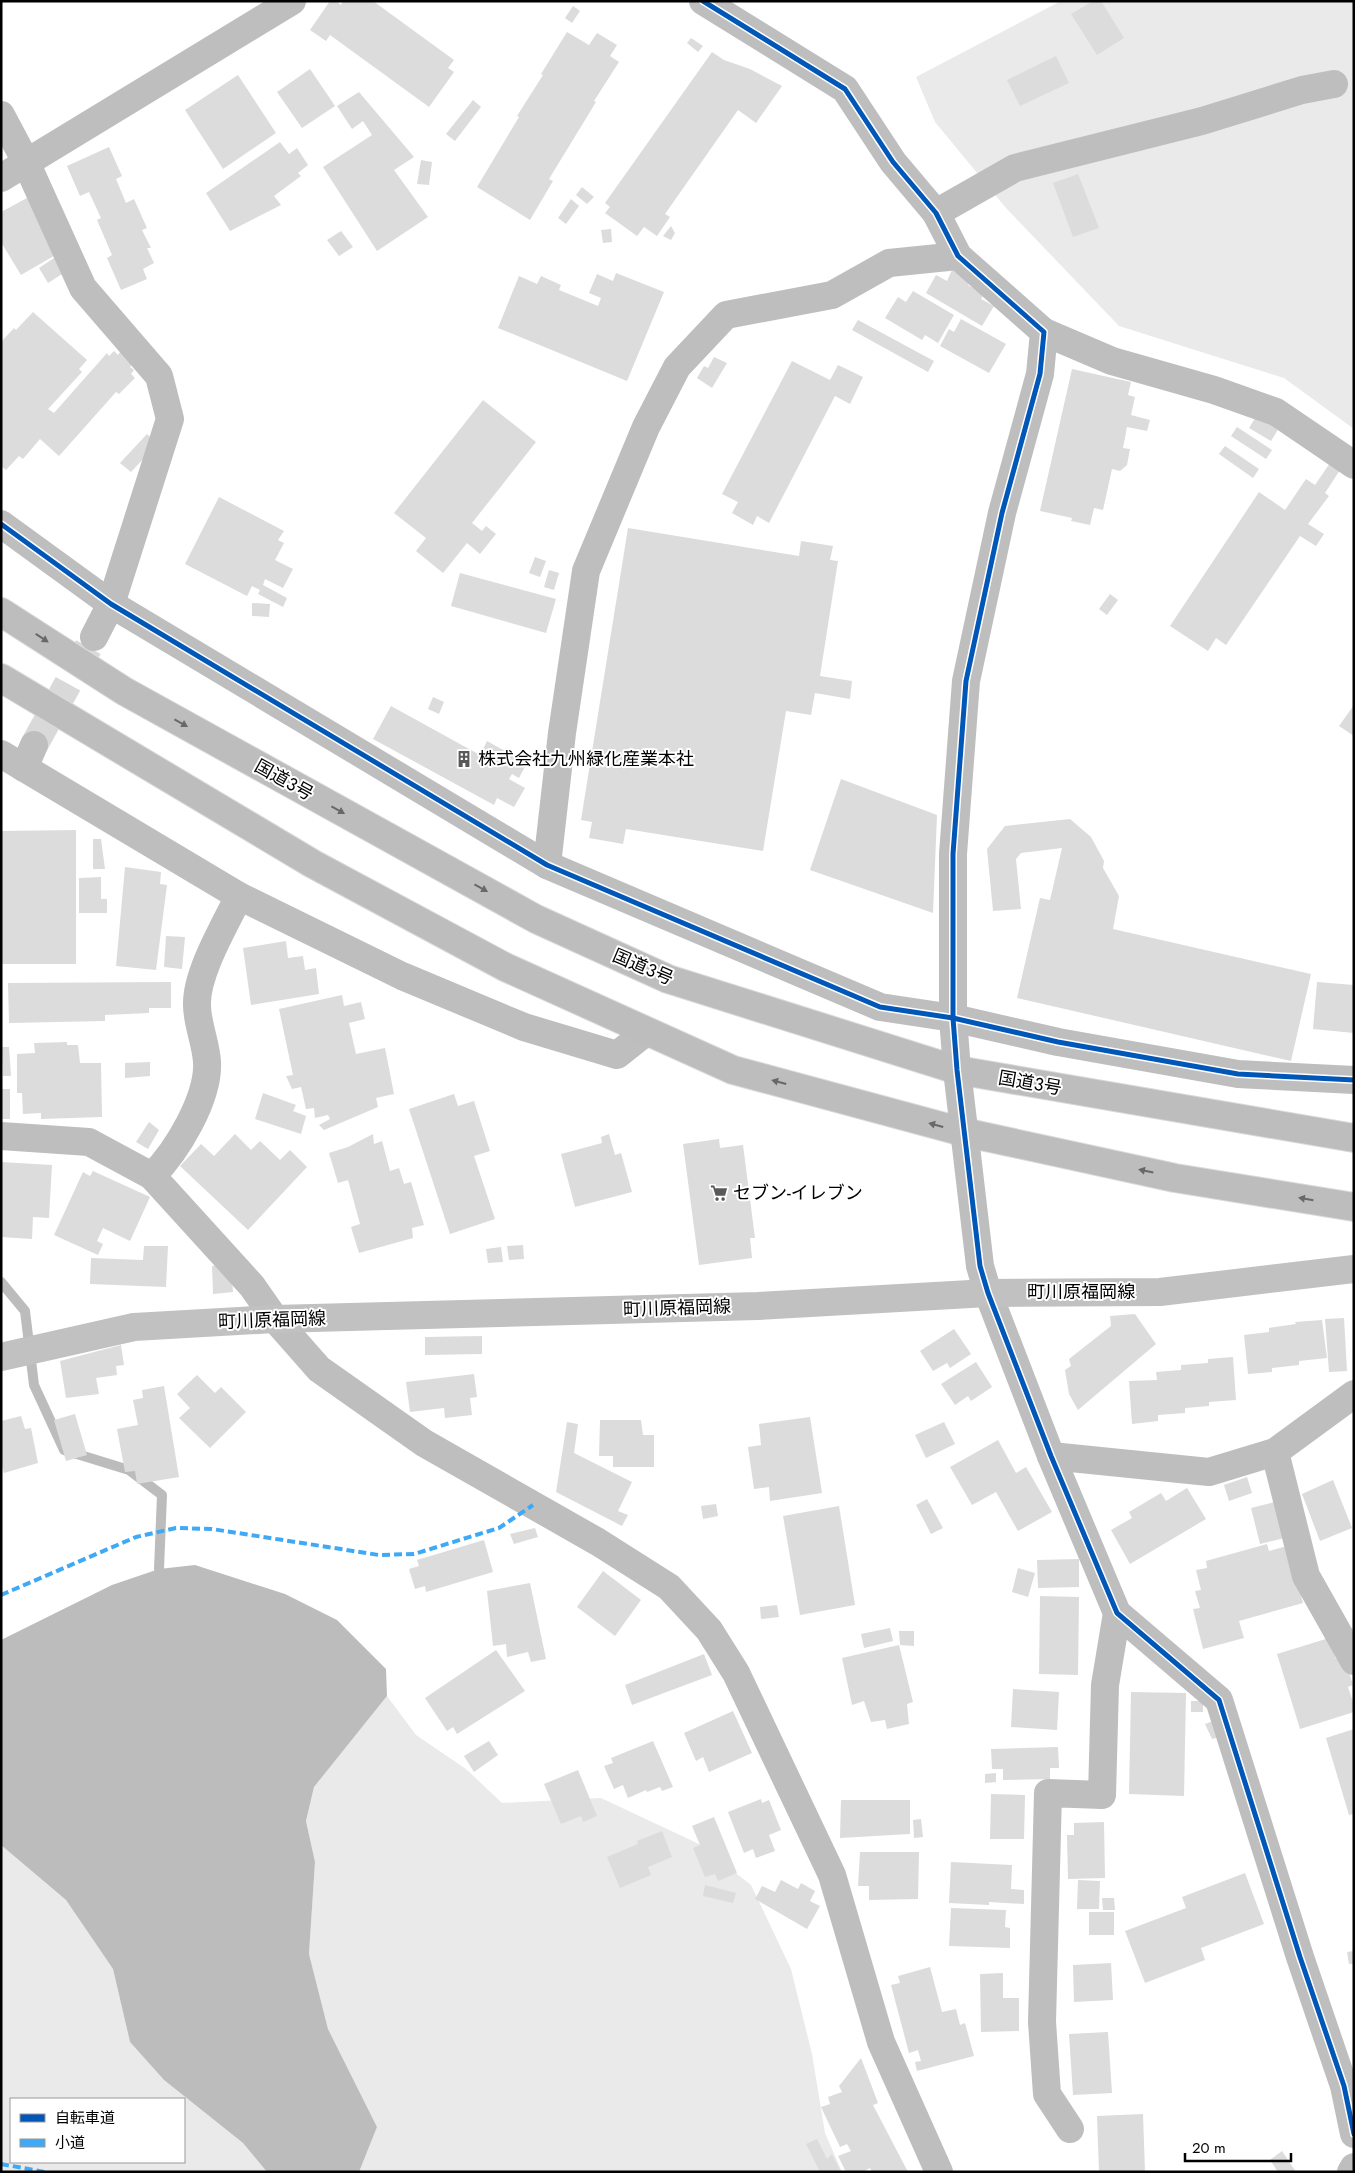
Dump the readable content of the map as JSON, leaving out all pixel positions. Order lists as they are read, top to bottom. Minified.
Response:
{"streets":{"highway":["国道3号"],"main road":["町川原福岡線"]},"places":{"building":["株式会社九州緑化産業本社"],"supermarket":["セブン-イレブン"]},"legend":["自転車道","小道"],"scale_bar":"20 m"}
